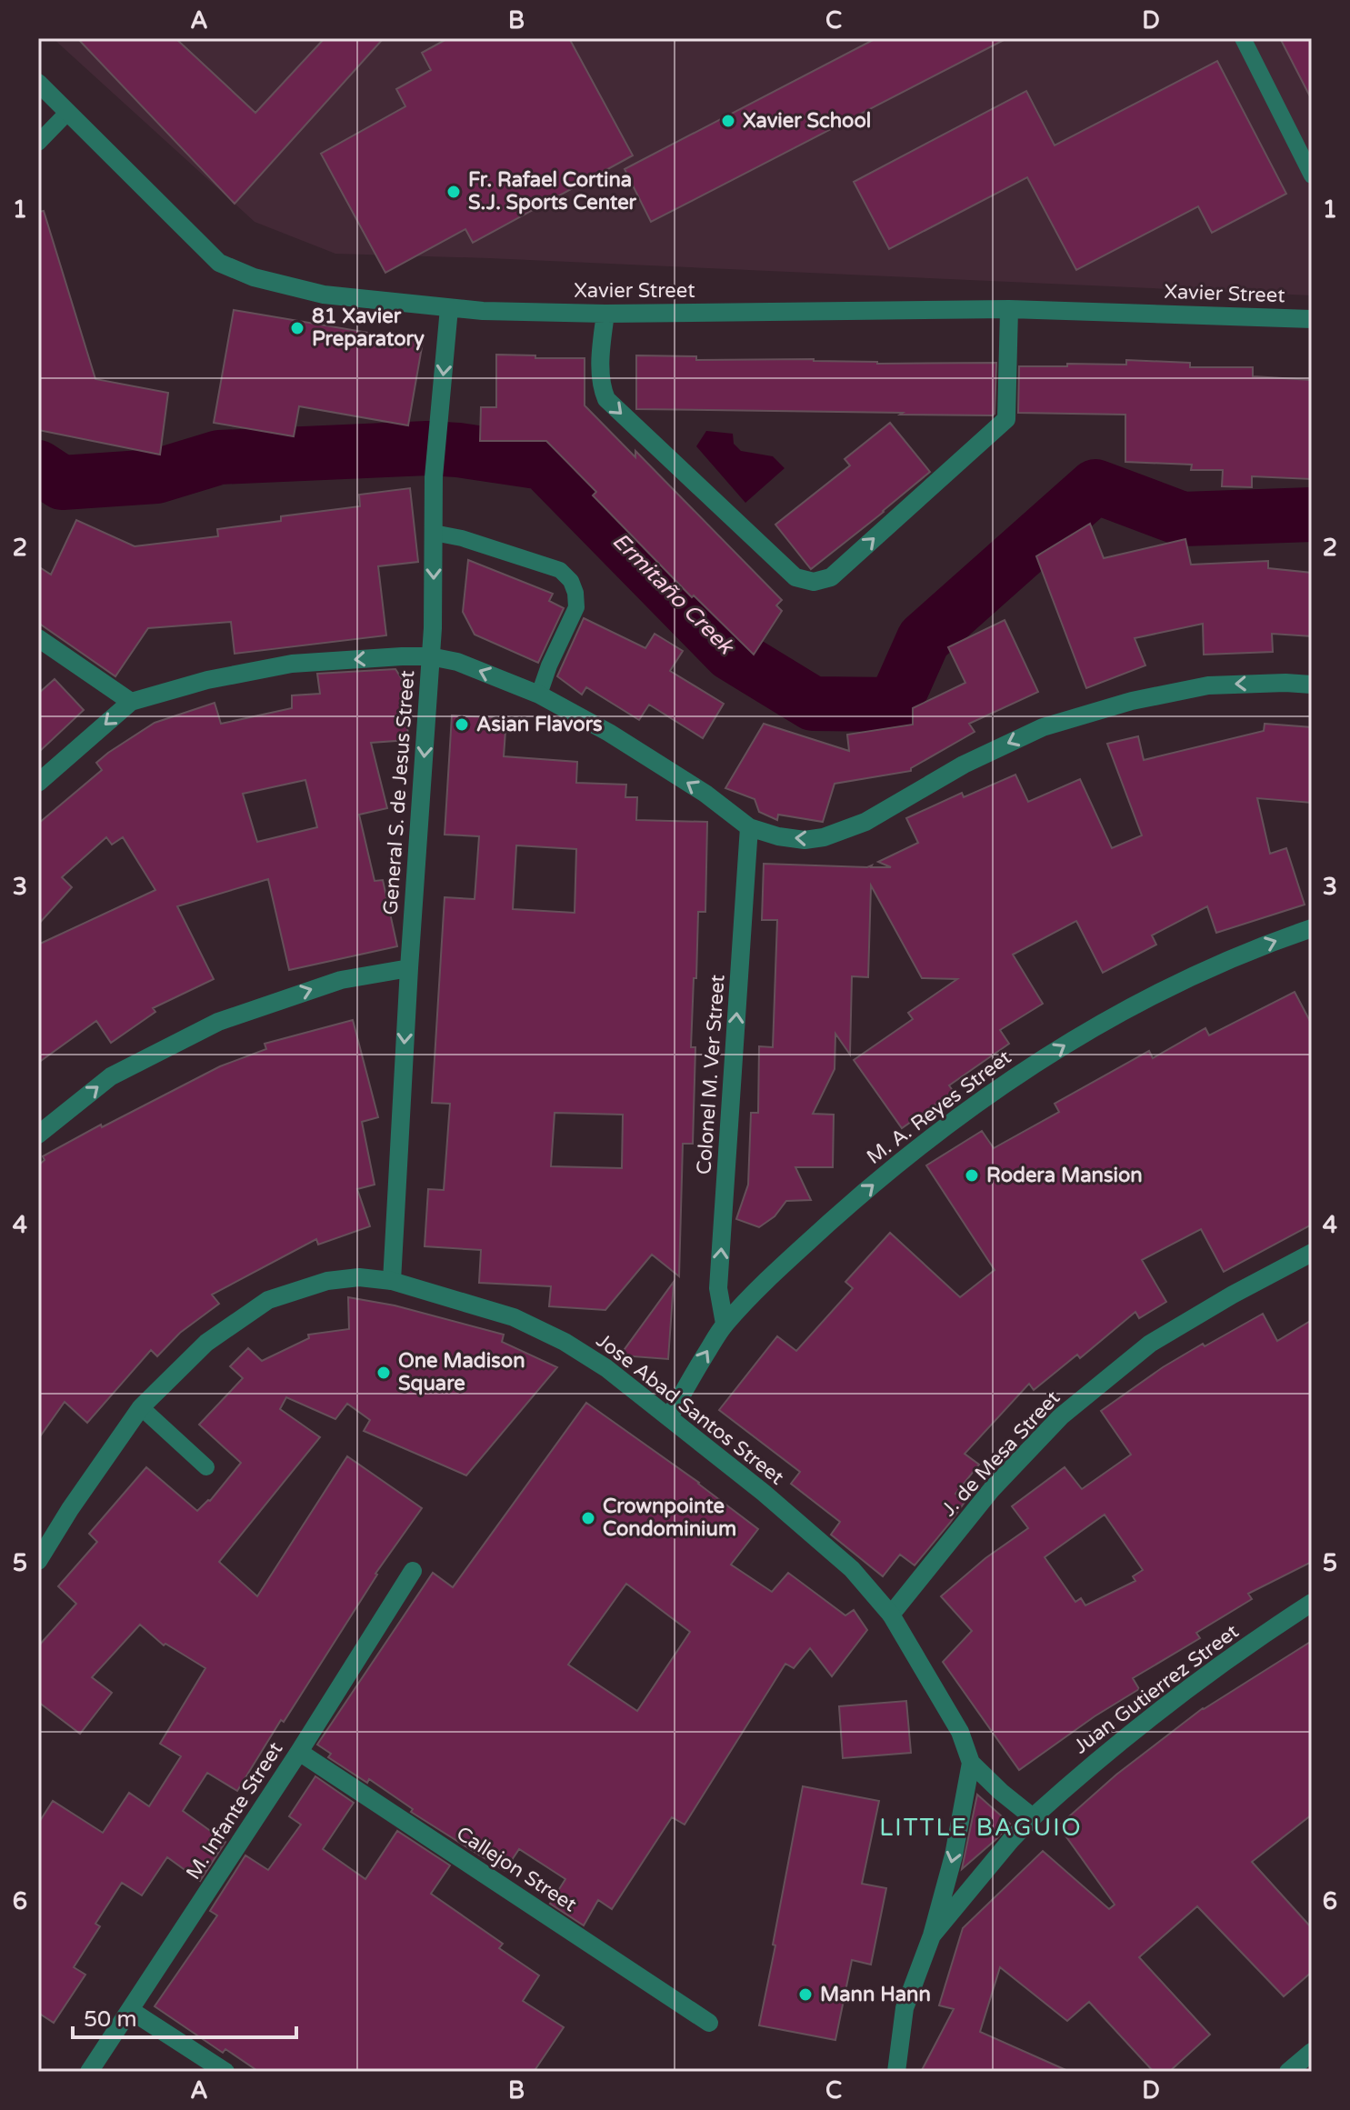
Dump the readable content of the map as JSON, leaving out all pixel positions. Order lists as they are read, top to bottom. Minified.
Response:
{"streets":{"street":["Xavier Street","General S. de Jesus Street","Colonel M. Ver Street","M. A. Reyes Street","Jose Abad Santos Street","J. de Mesa Street","Juan Gutierrez Street","M. Infante Street","Callejon Street"]},"crossings":[["Xavier Street","General S. de Jesus Street"],["General S. de Jesus Street","Jose Abad Santos Street"],["Colonel M. Ver Street","M. A. Reyes Street"],["M. A. Reyes Street","Jose Abad Santos Street"],["Jose Abad Santos Street","J. de Mesa Street"],["Jose Abad Santos Street","Juan Gutierrez Street"],["M. Infante Street","Callejon Street"]],"one_way":["General S. de Jesus Street","Colonel M. Ver Street","M. A. Reyes Street"],"districts":["LITTLE BAGUIO"],"water":["Ermitaño Creek"],"places":["Xavier School","Fr. Rafael Cortina S.J. Sports Center","81 Xavier Preparatory","Asian Flavors","Rodera Mansion","One Madison Square","Crownpointe Condominium","Mann Hann"],"scale_bar":"50 m","grid":{"columns":["A","B","C","D"],"rows":["1","2","3","4","5","6"]}}
